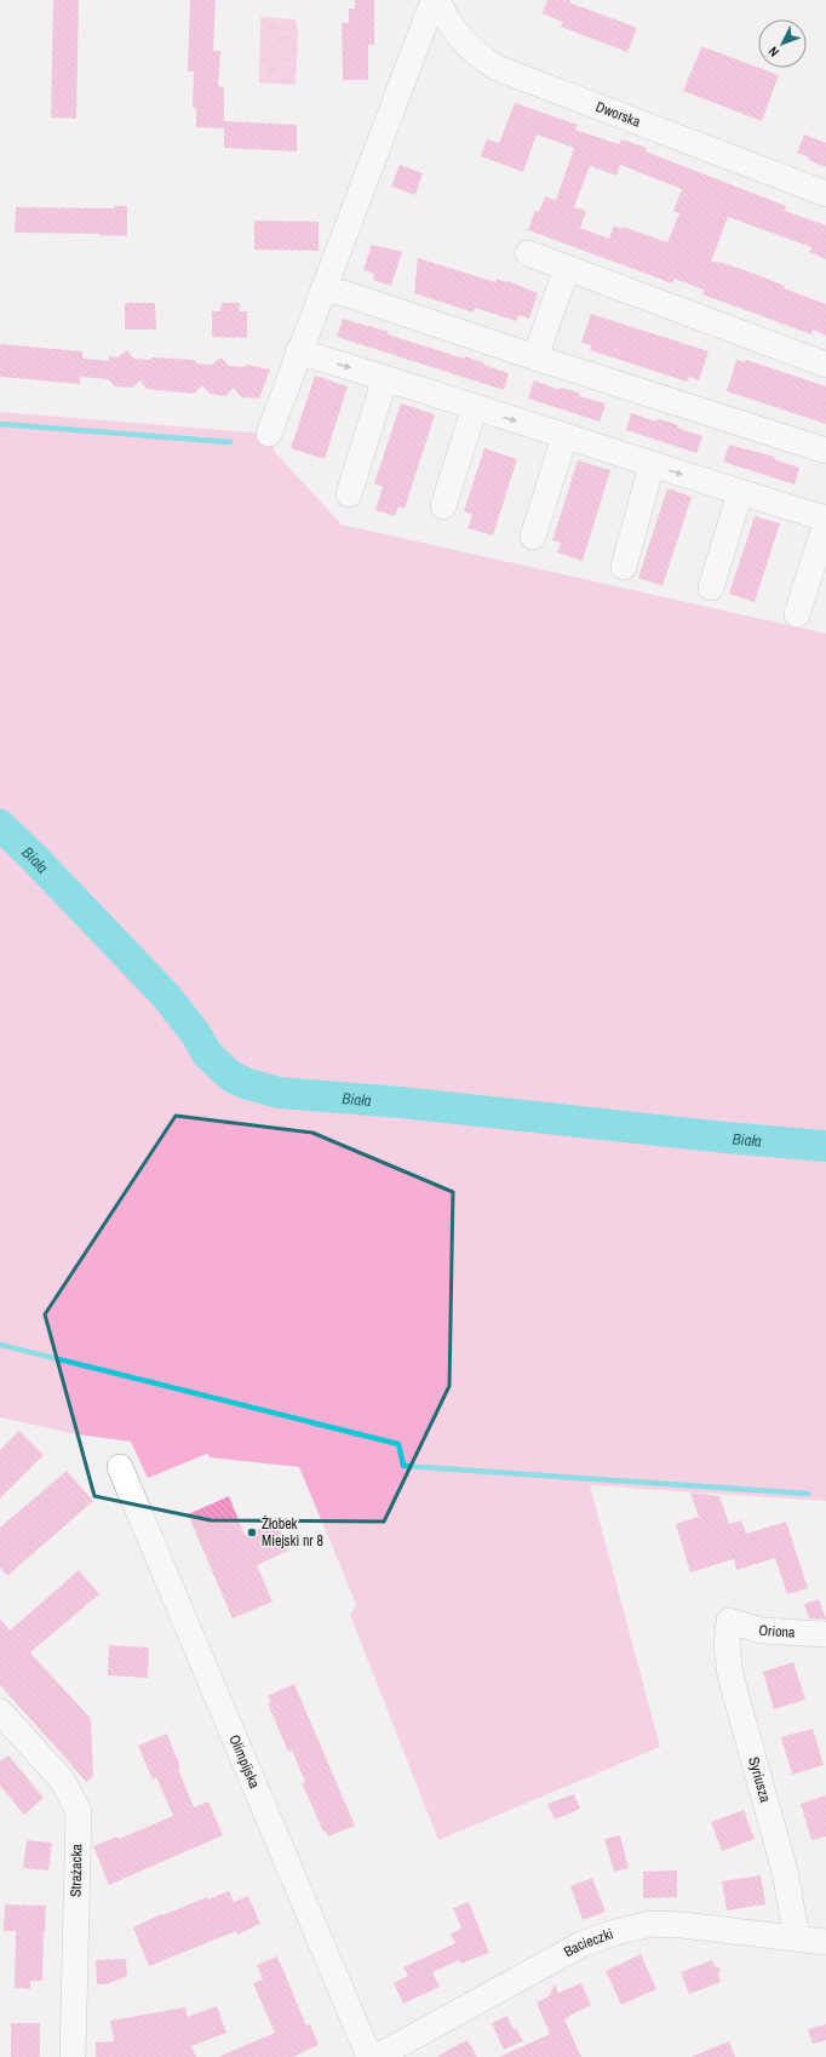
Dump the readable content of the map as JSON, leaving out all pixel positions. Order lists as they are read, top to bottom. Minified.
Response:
{"streets":{"street":["Dworska","Oriona","Olimpijska","Syriusza","Strażacka","Bacieczki"]},"crossings":[["Oriona","Syriusza"],["Syriusza","Bacieczki"]],"water":["Biała"],"places":["Żłobek Miejski nr 8"],"north":"bottom left"}
